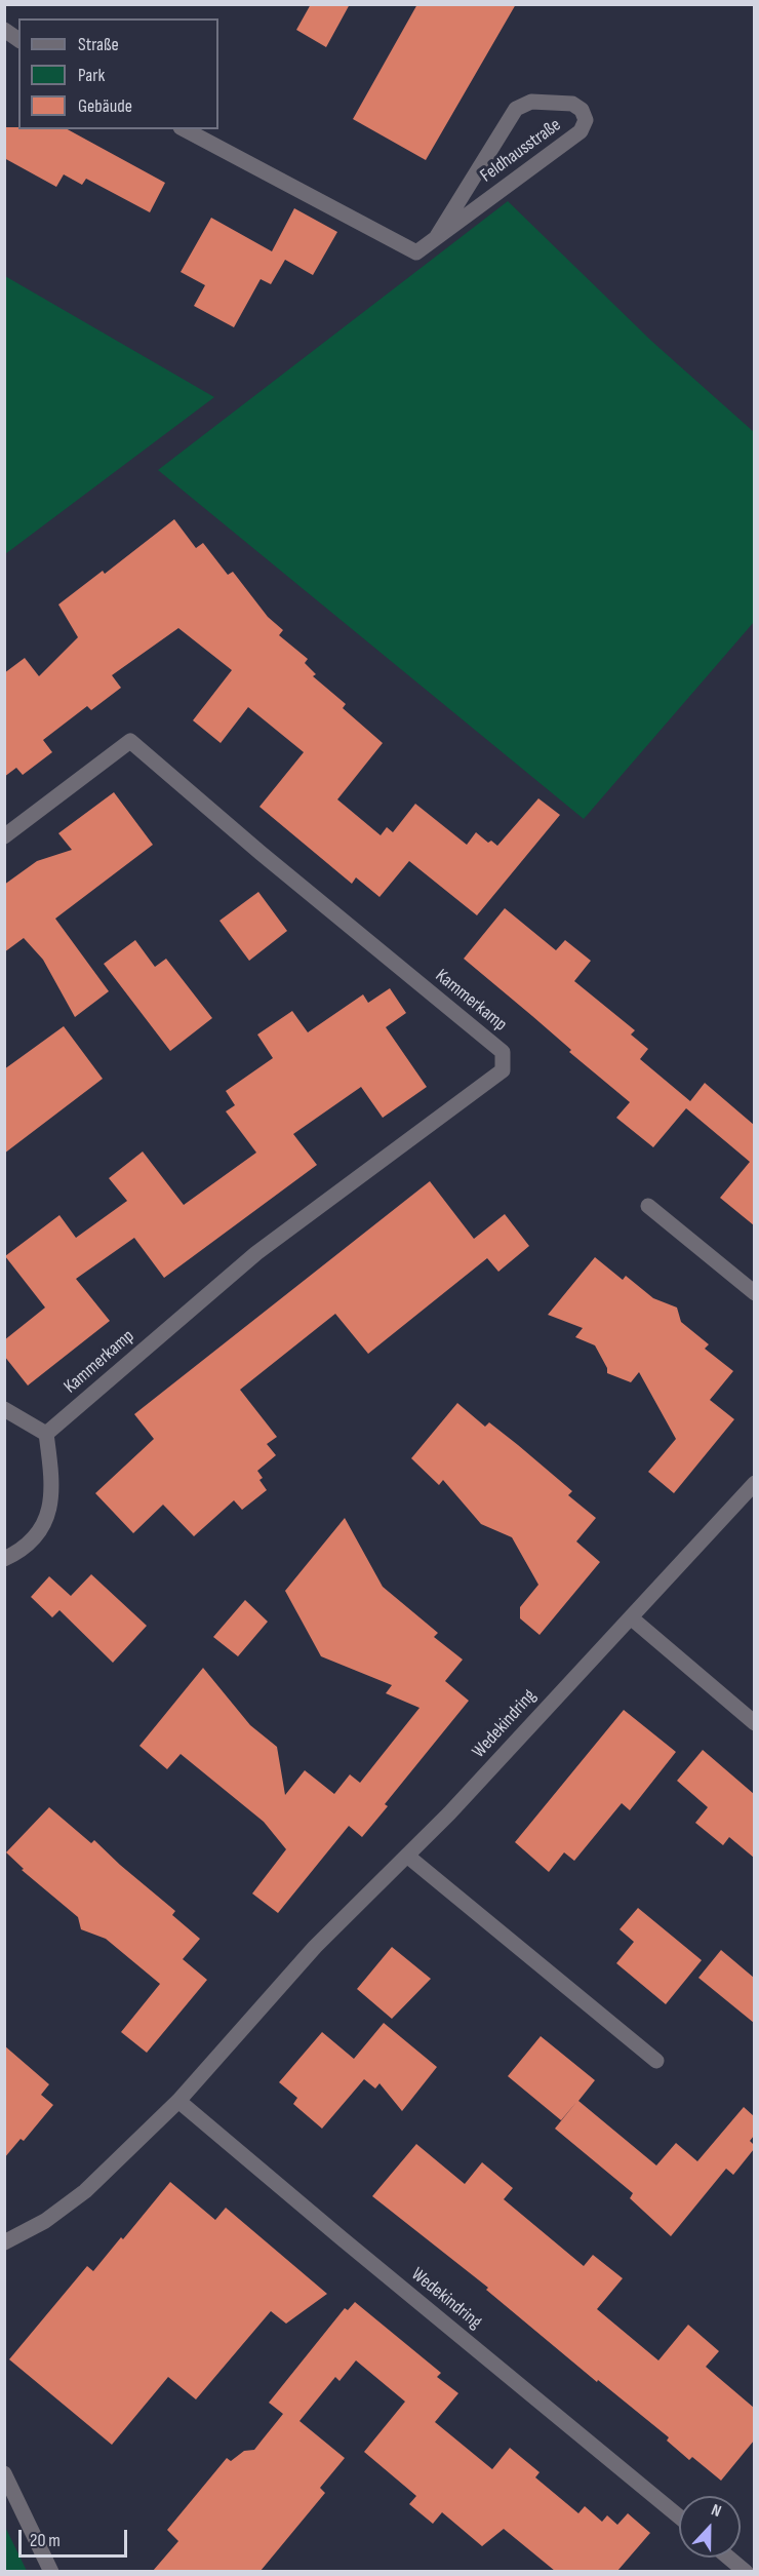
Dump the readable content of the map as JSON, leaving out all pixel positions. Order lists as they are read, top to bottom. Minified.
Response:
{"streets":{"street":["Feldhausstraße","Kammerkamp","Wedekindring"]},"legend":["Straße","Park","Gebäude"],"scale_bar":"20 m","north":"top"}
